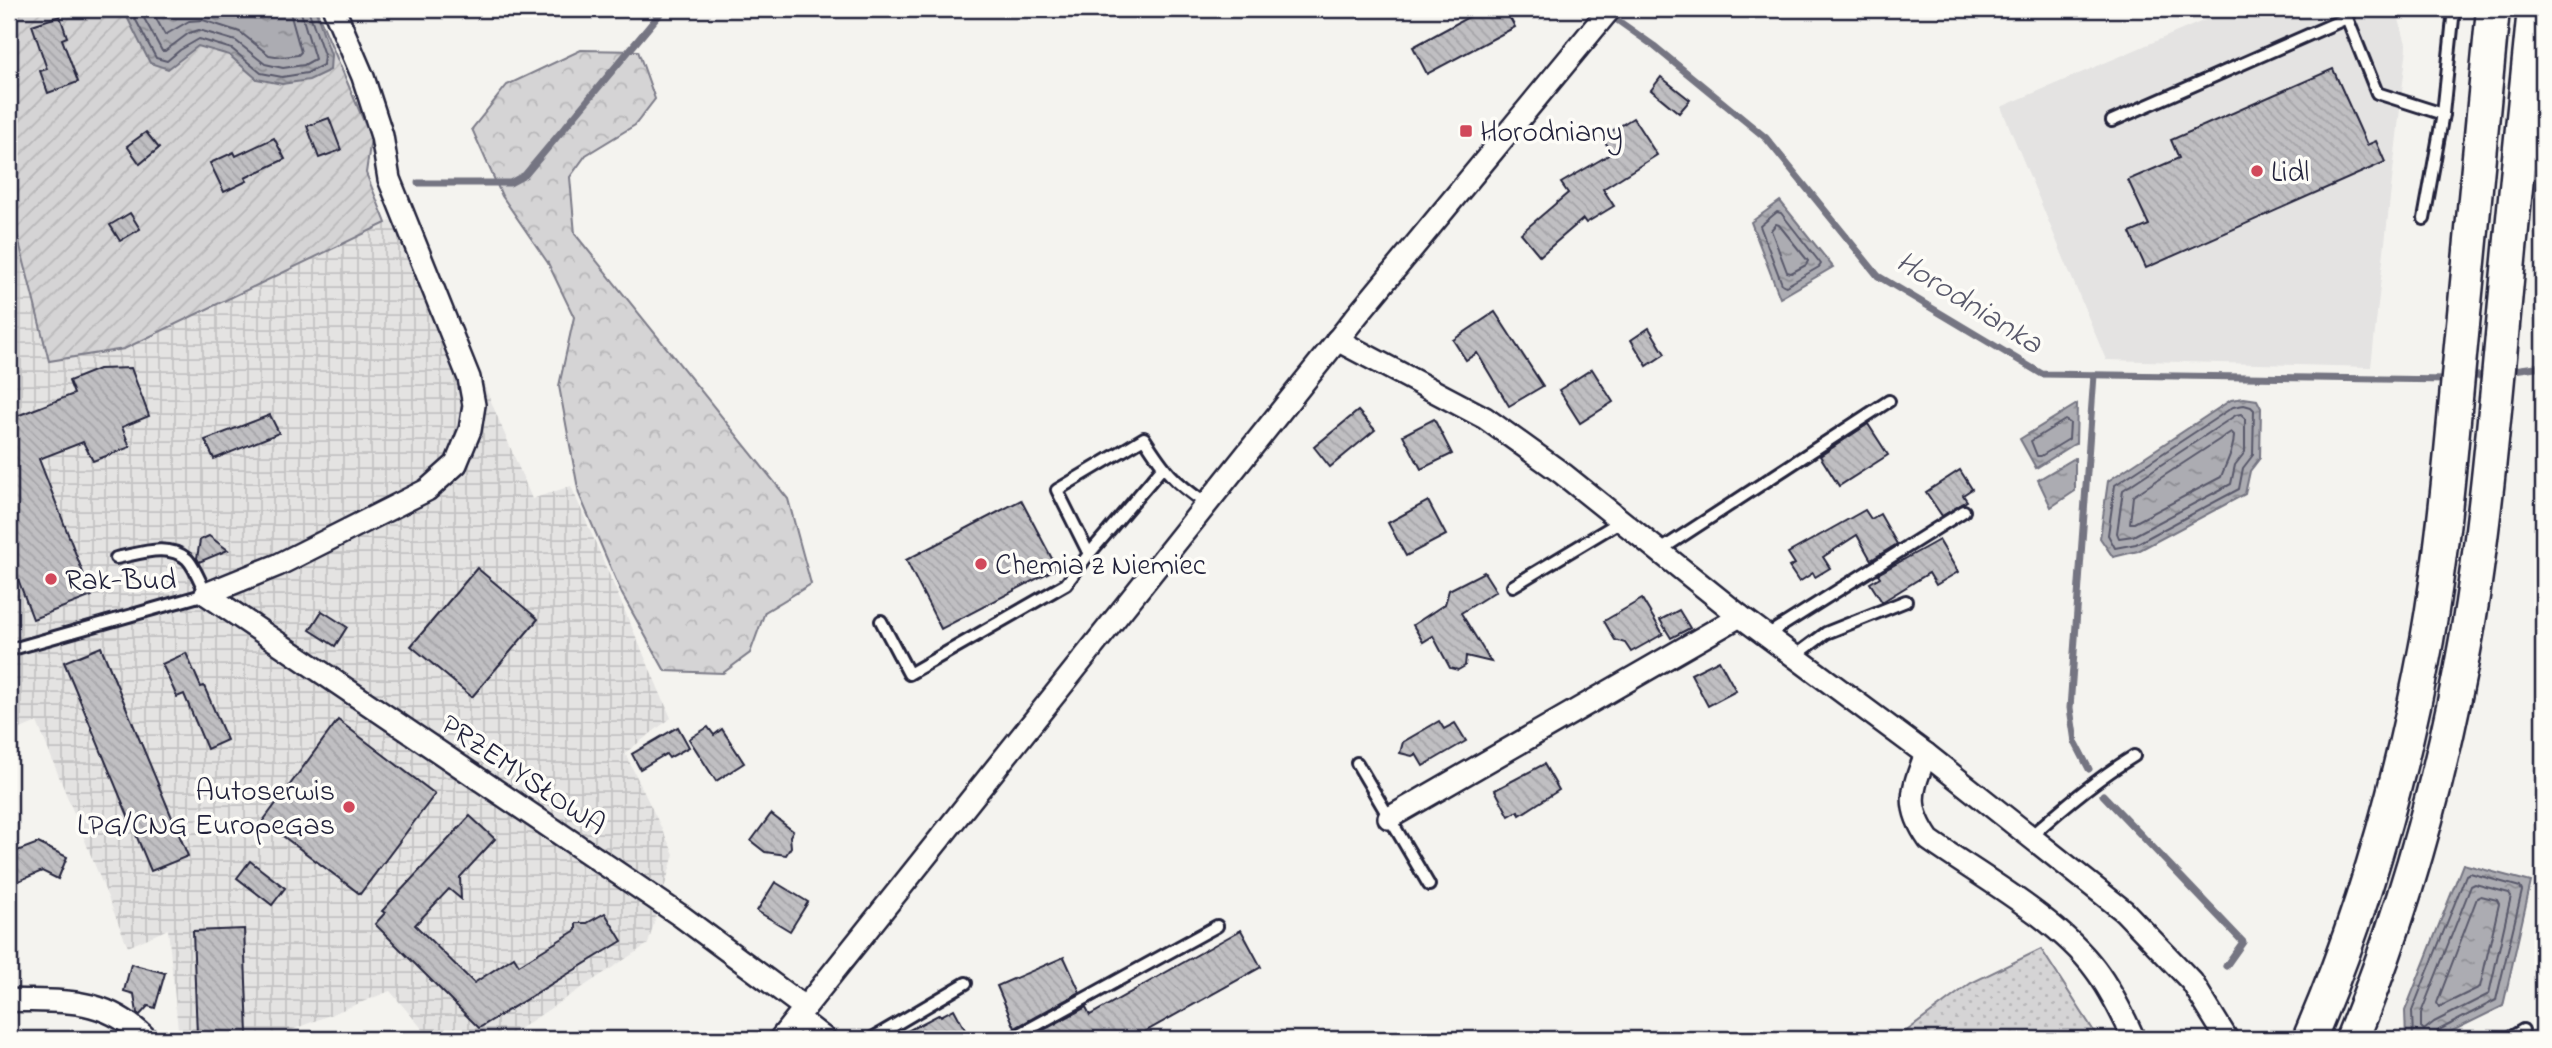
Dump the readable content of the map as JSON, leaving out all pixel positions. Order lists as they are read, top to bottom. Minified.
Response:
{"streets":{"street":["PRZEMYSŁOWA"]},"water":["Horodnianka"],"places":{"transit":["Horodniany"],"other":["Lidl","Chemia z Niemiec","Rak-Bud","Autoserwis LPG/CNG EuropeGas"]}}
